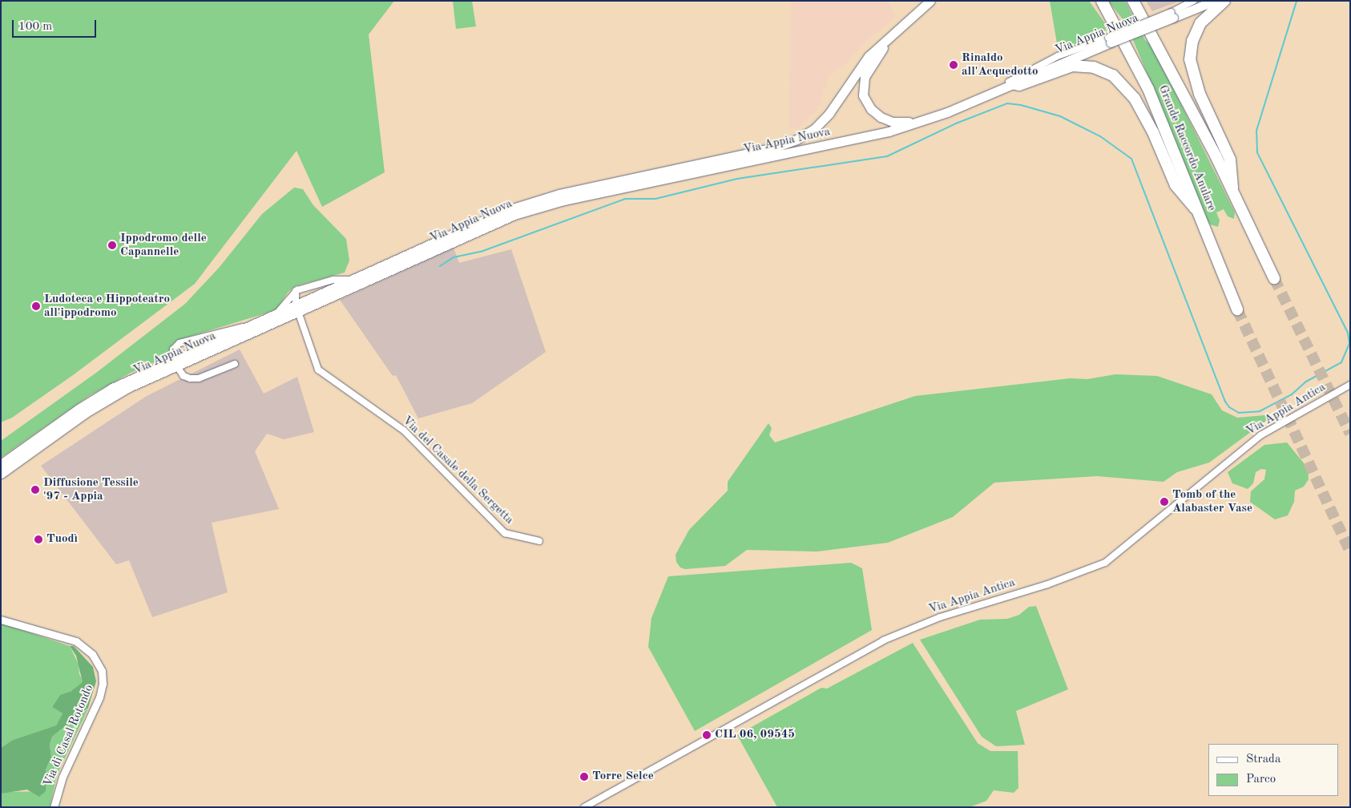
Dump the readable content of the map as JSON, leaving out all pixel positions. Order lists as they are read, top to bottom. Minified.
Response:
{"streets":{"highway":["Grande Raccordo Anulare"],"main road":["Via Appia Nuova"],"street":["Via Appia Antica","Via del Casale della Sergetta","Via di Casal Rotondo"]},"crossings":[["Via Appia Nuova","Via del Casale della Sergetta"]],"places":["Rinaldo all'Acquedotto","Ippodromo delle Capannelle","Ludoteca e Hippoteatro all'ippodromo","Diffusione Tessile '97 - Appia","Tomb of the Alabaster Vase","Tuodì","CIL 06, 09545","Torre Selce"],"legend":["Strada","Parco"],"scale_bar":"100 m"}
